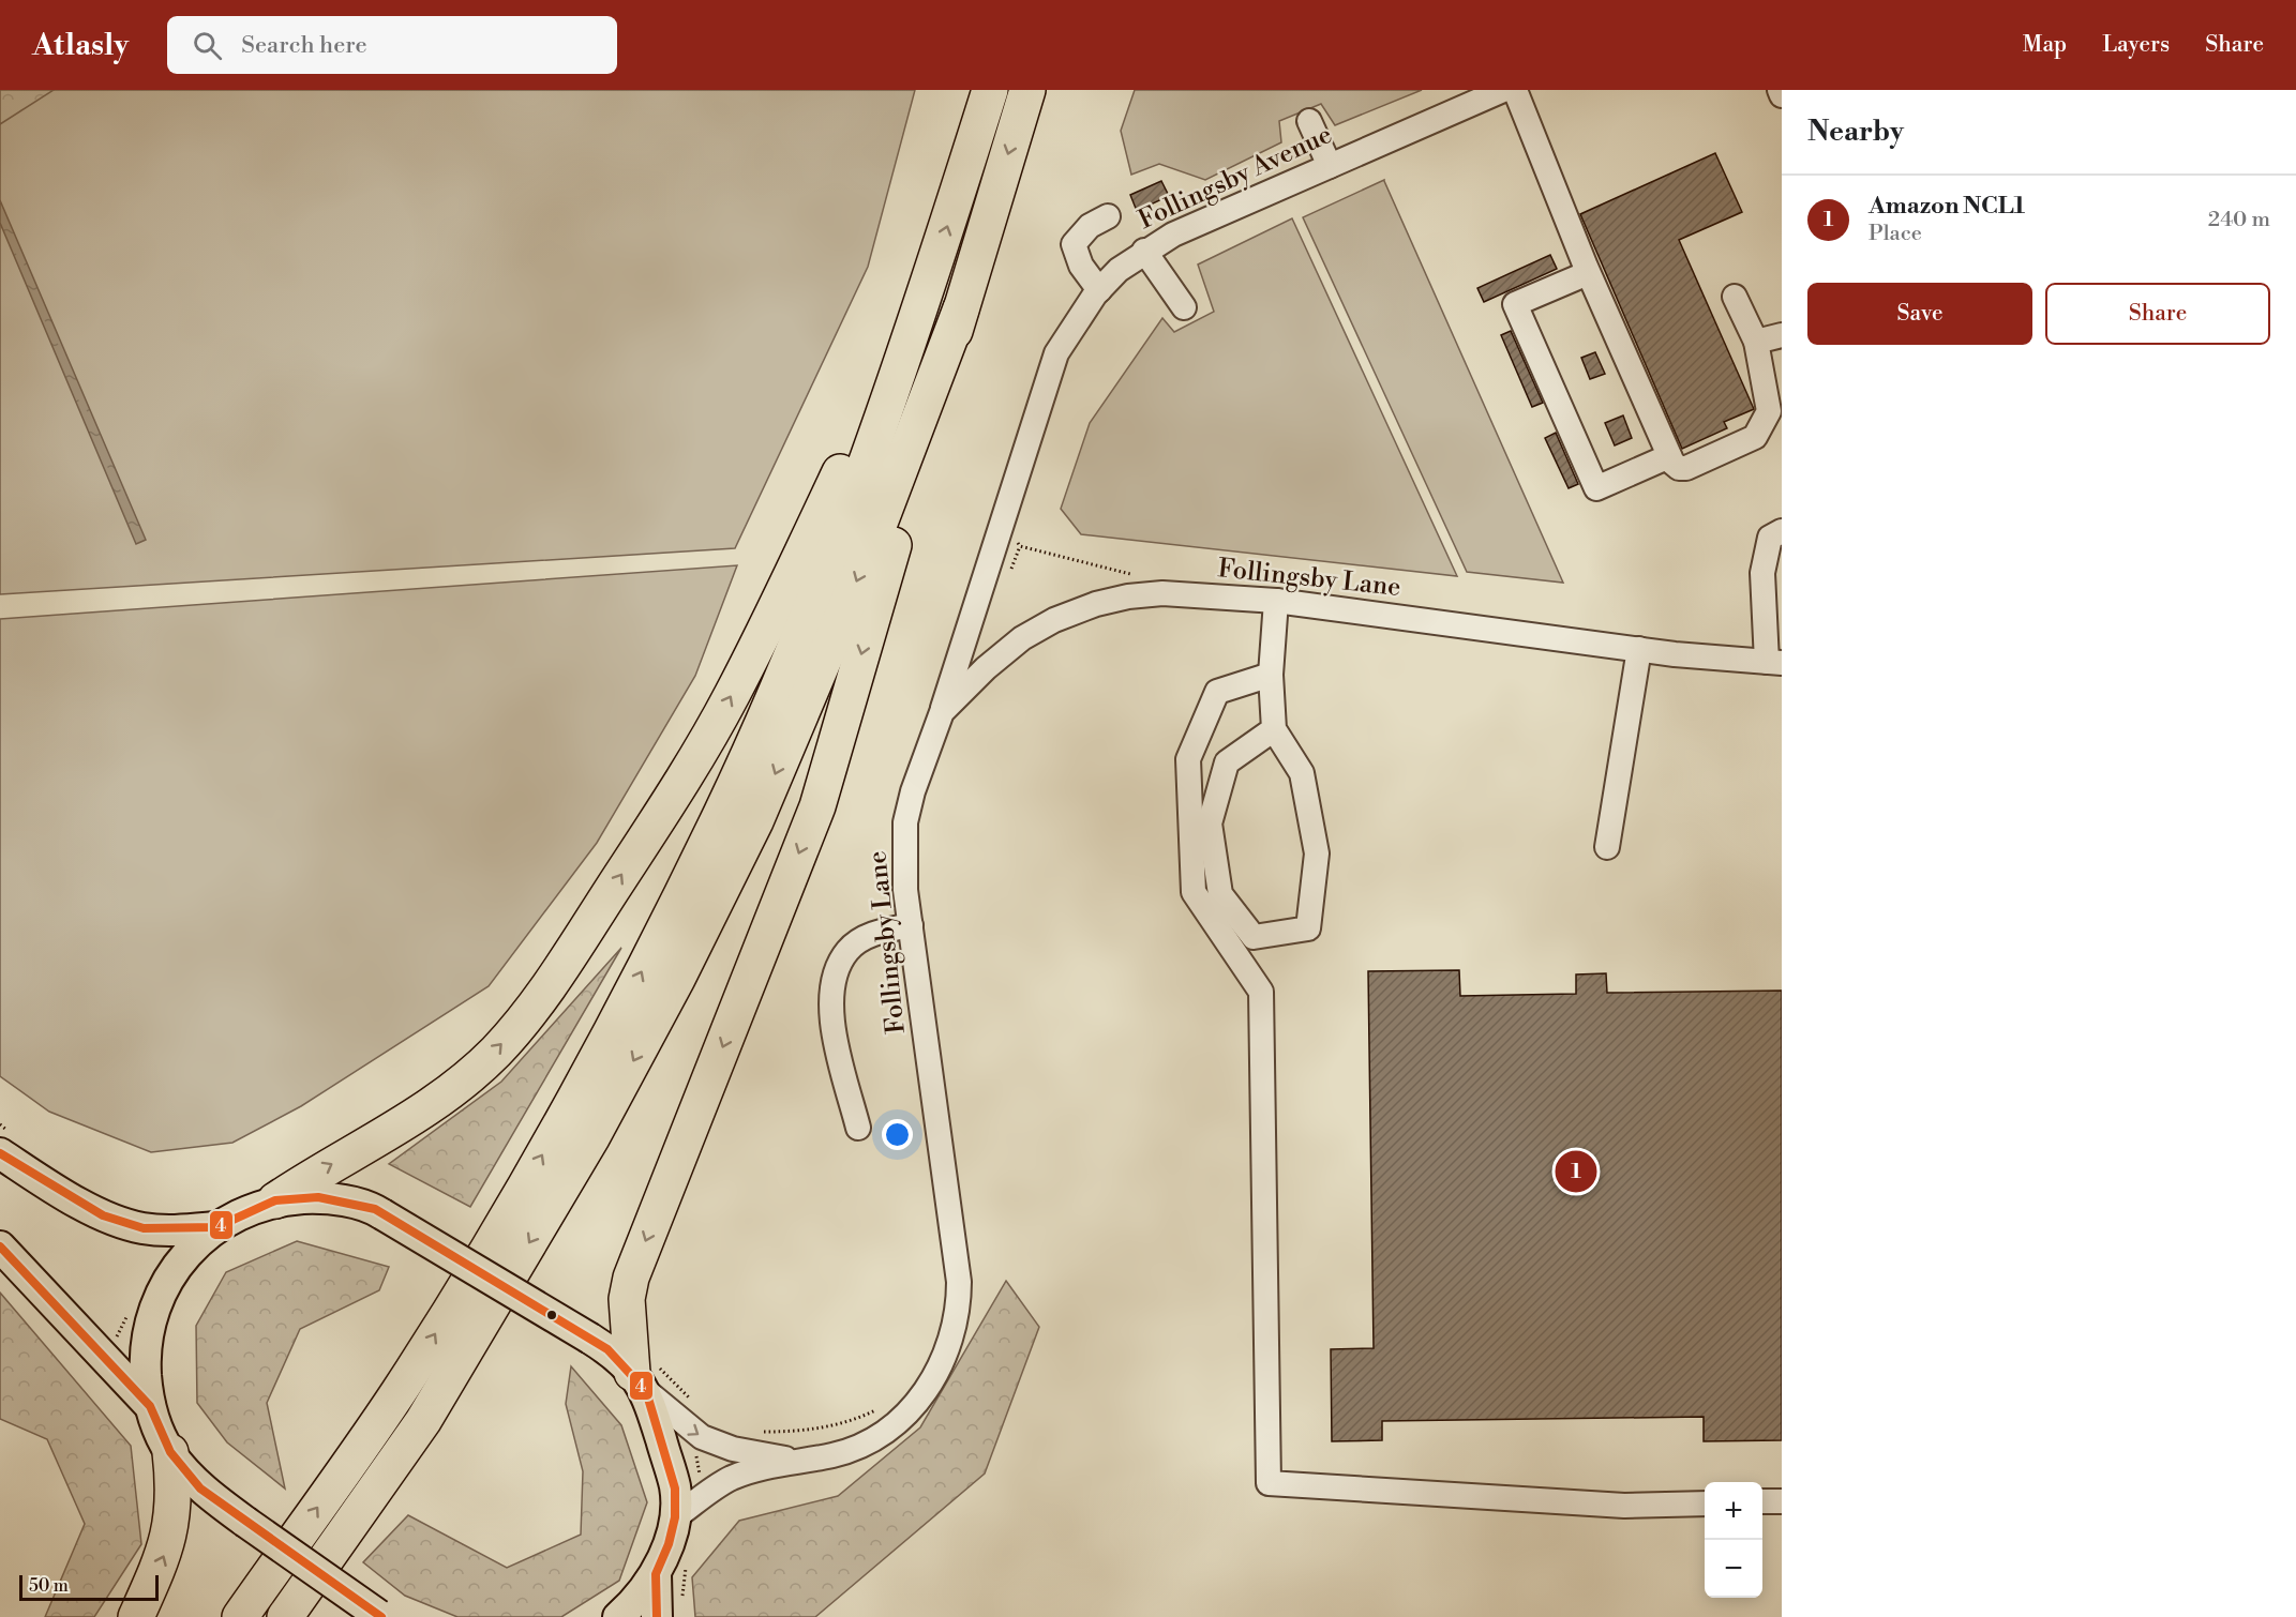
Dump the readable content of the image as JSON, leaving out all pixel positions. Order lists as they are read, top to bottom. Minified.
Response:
{"streets":{"street":["Follingsby Avenue","Follingsby Lane"]},"crossings":[["Follingsby Avenue","Follingsby Lane"]],"lines":["transit line 4"],"scale_bar":"50 m","page":{"header":"Atlasly","search":"Search here","nav":["Map","Layers","Share"],"heading":"Nearby","list":[{"mark":"1","name":"Amazon NCL1","note":"Place","value":"240 m"}],"buttons":["Save","Share"],"pins":"1","map_buttons":["+","−"],"scale":"50 m"}}
